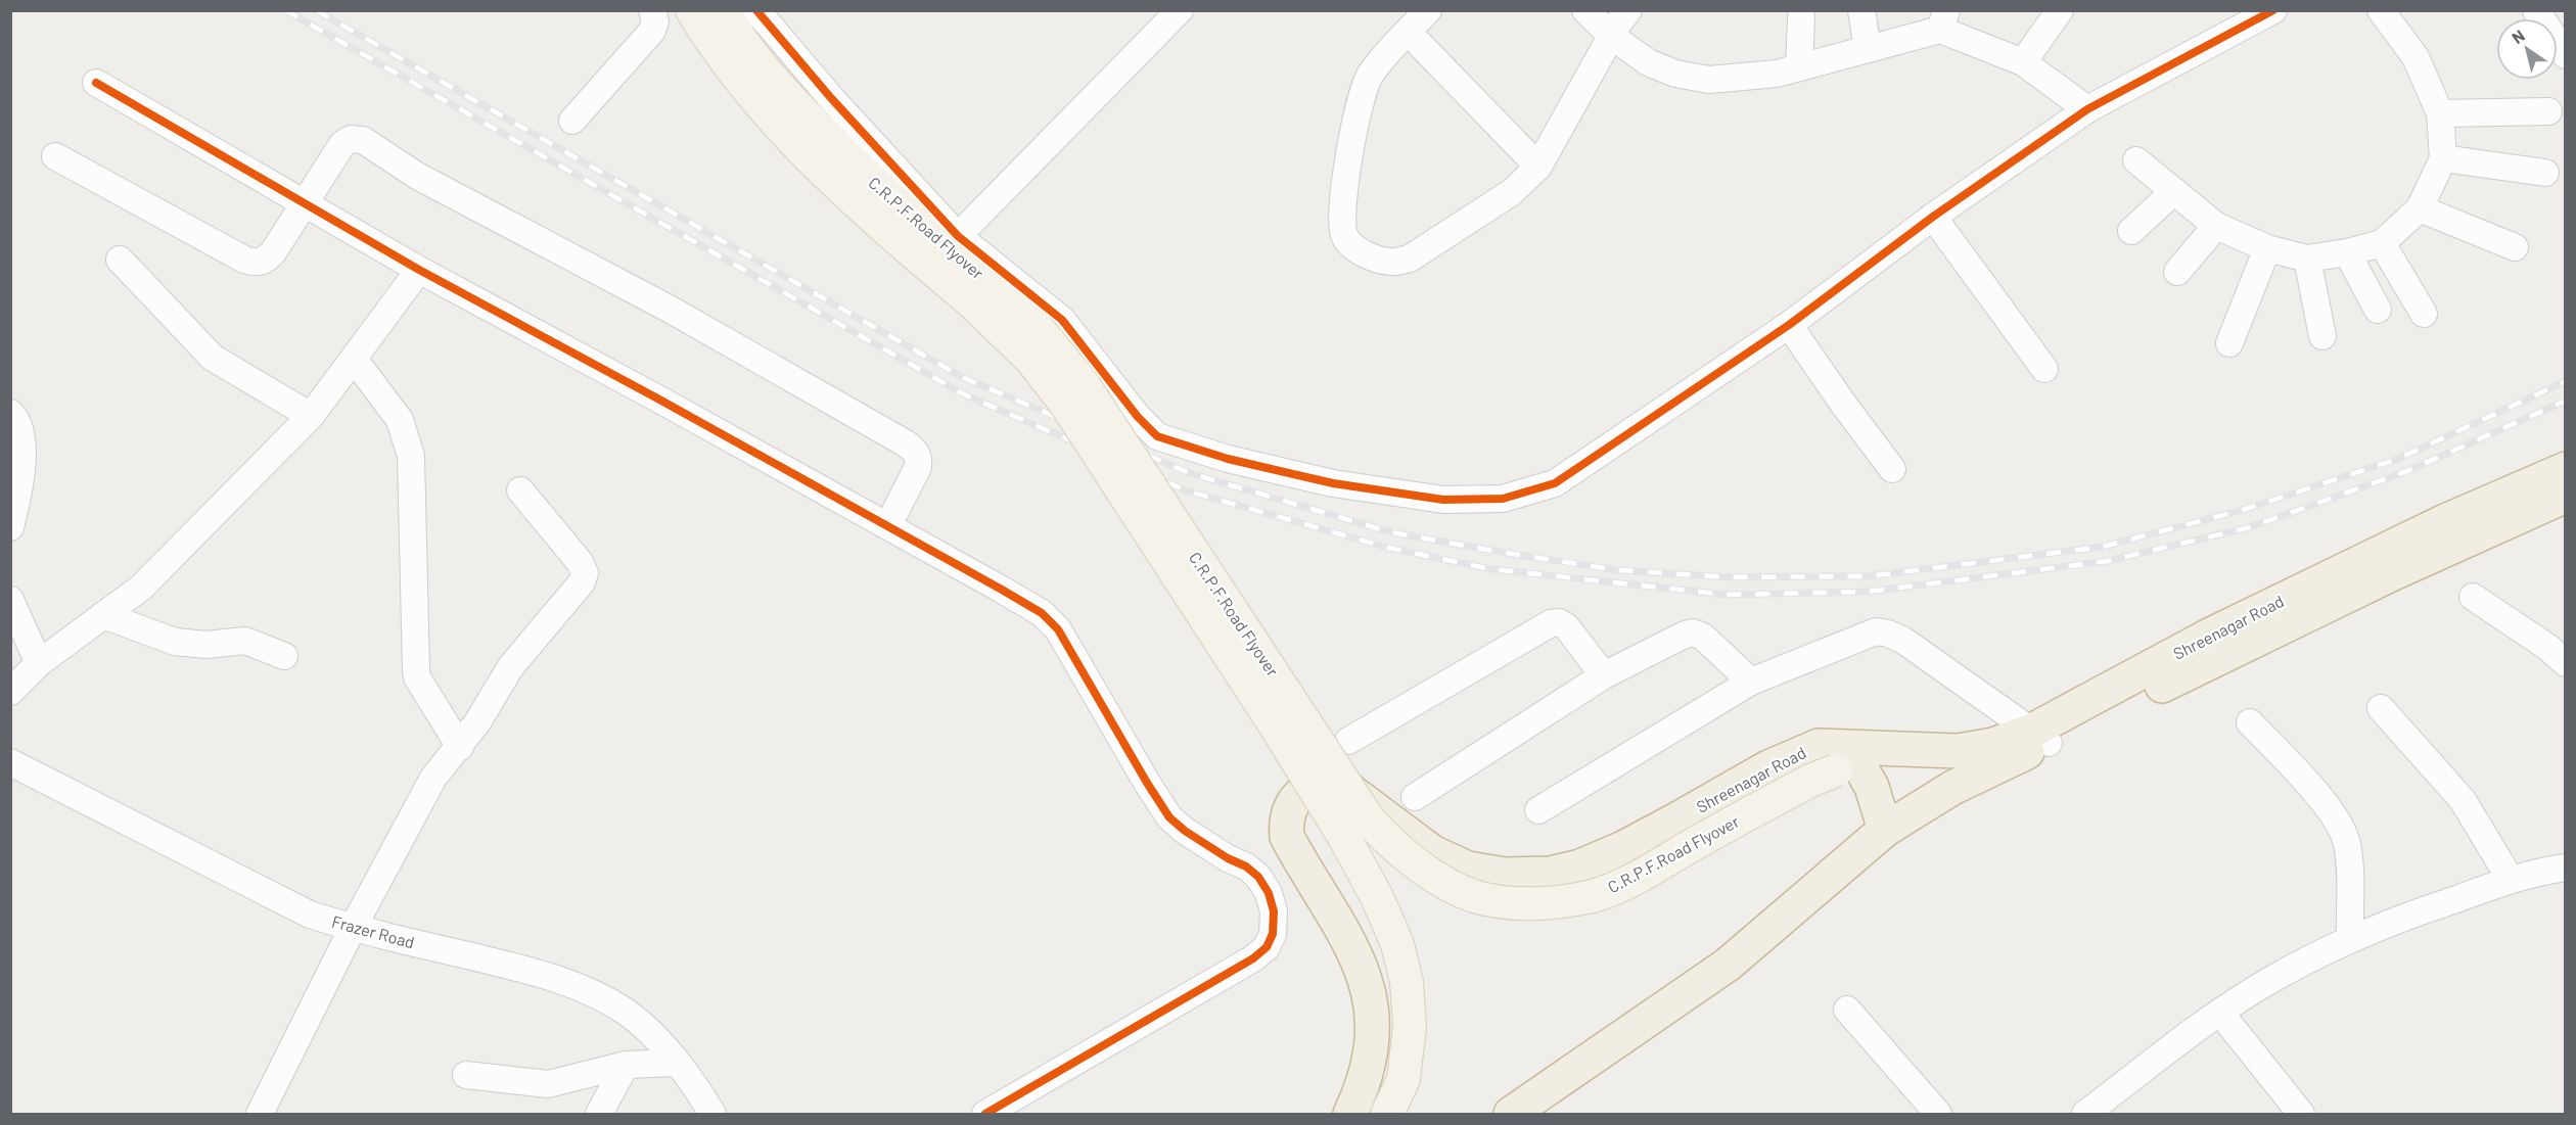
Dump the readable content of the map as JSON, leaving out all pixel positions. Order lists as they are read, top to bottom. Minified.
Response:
{"streets":{"highway":["Shreenagar Road"],"main road":["C.R.P.F.Road Flyover"],"street":["Frazer Road"]},"crossings":[["C.R.P.F.Road Flyover","Shreenagar Road"]],"north":"top left"}
